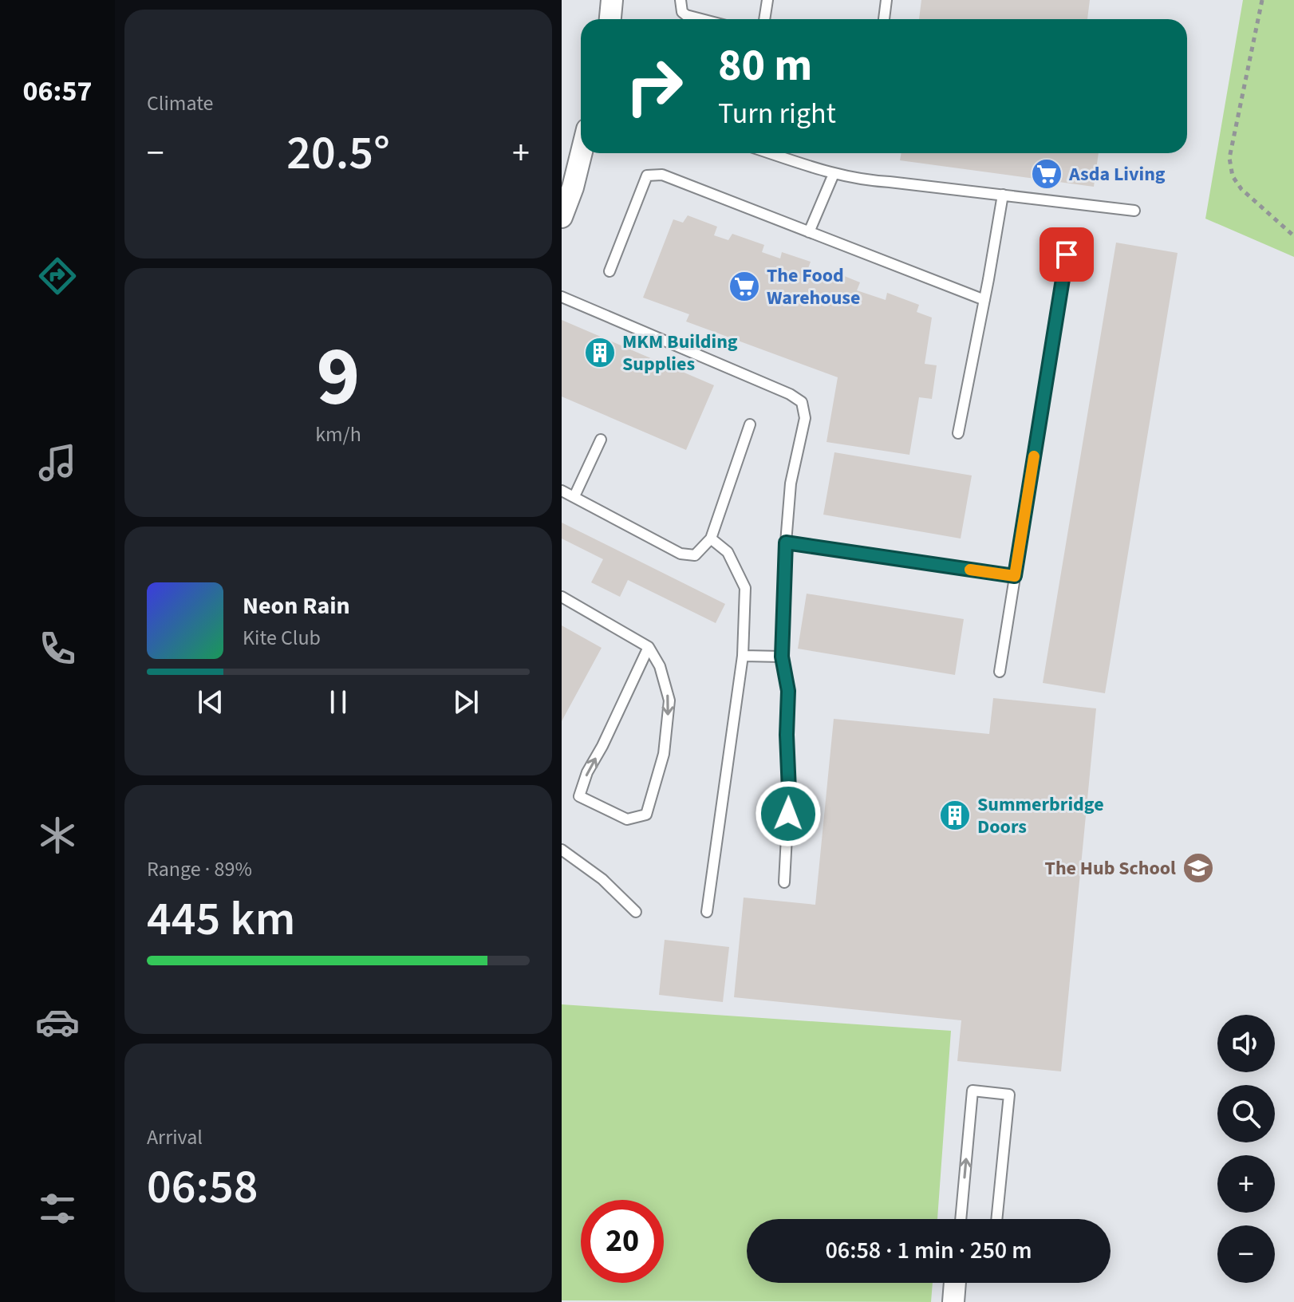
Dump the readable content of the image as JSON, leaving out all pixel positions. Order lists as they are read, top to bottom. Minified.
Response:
{"places":{"supermarket":["Asda Living","The Food Warehouse"],"building":["MKM Building Supplies","Summerbridge Doors"],"school or university":["The Hub School"]},"page":{"tabs":"06:57","tile":["Climate",["9","km/h"],["Range · 89%","445 km"],["Arrival","06:58"]],"turn":["80 m","Turn right"],"heat":["−","20.5°","+"],"song":["Neon Rain","Kite Club"],"map_buttons":["+","−"],"limit":"20","trip":"06:58 · 1 min · 250 m"}}
